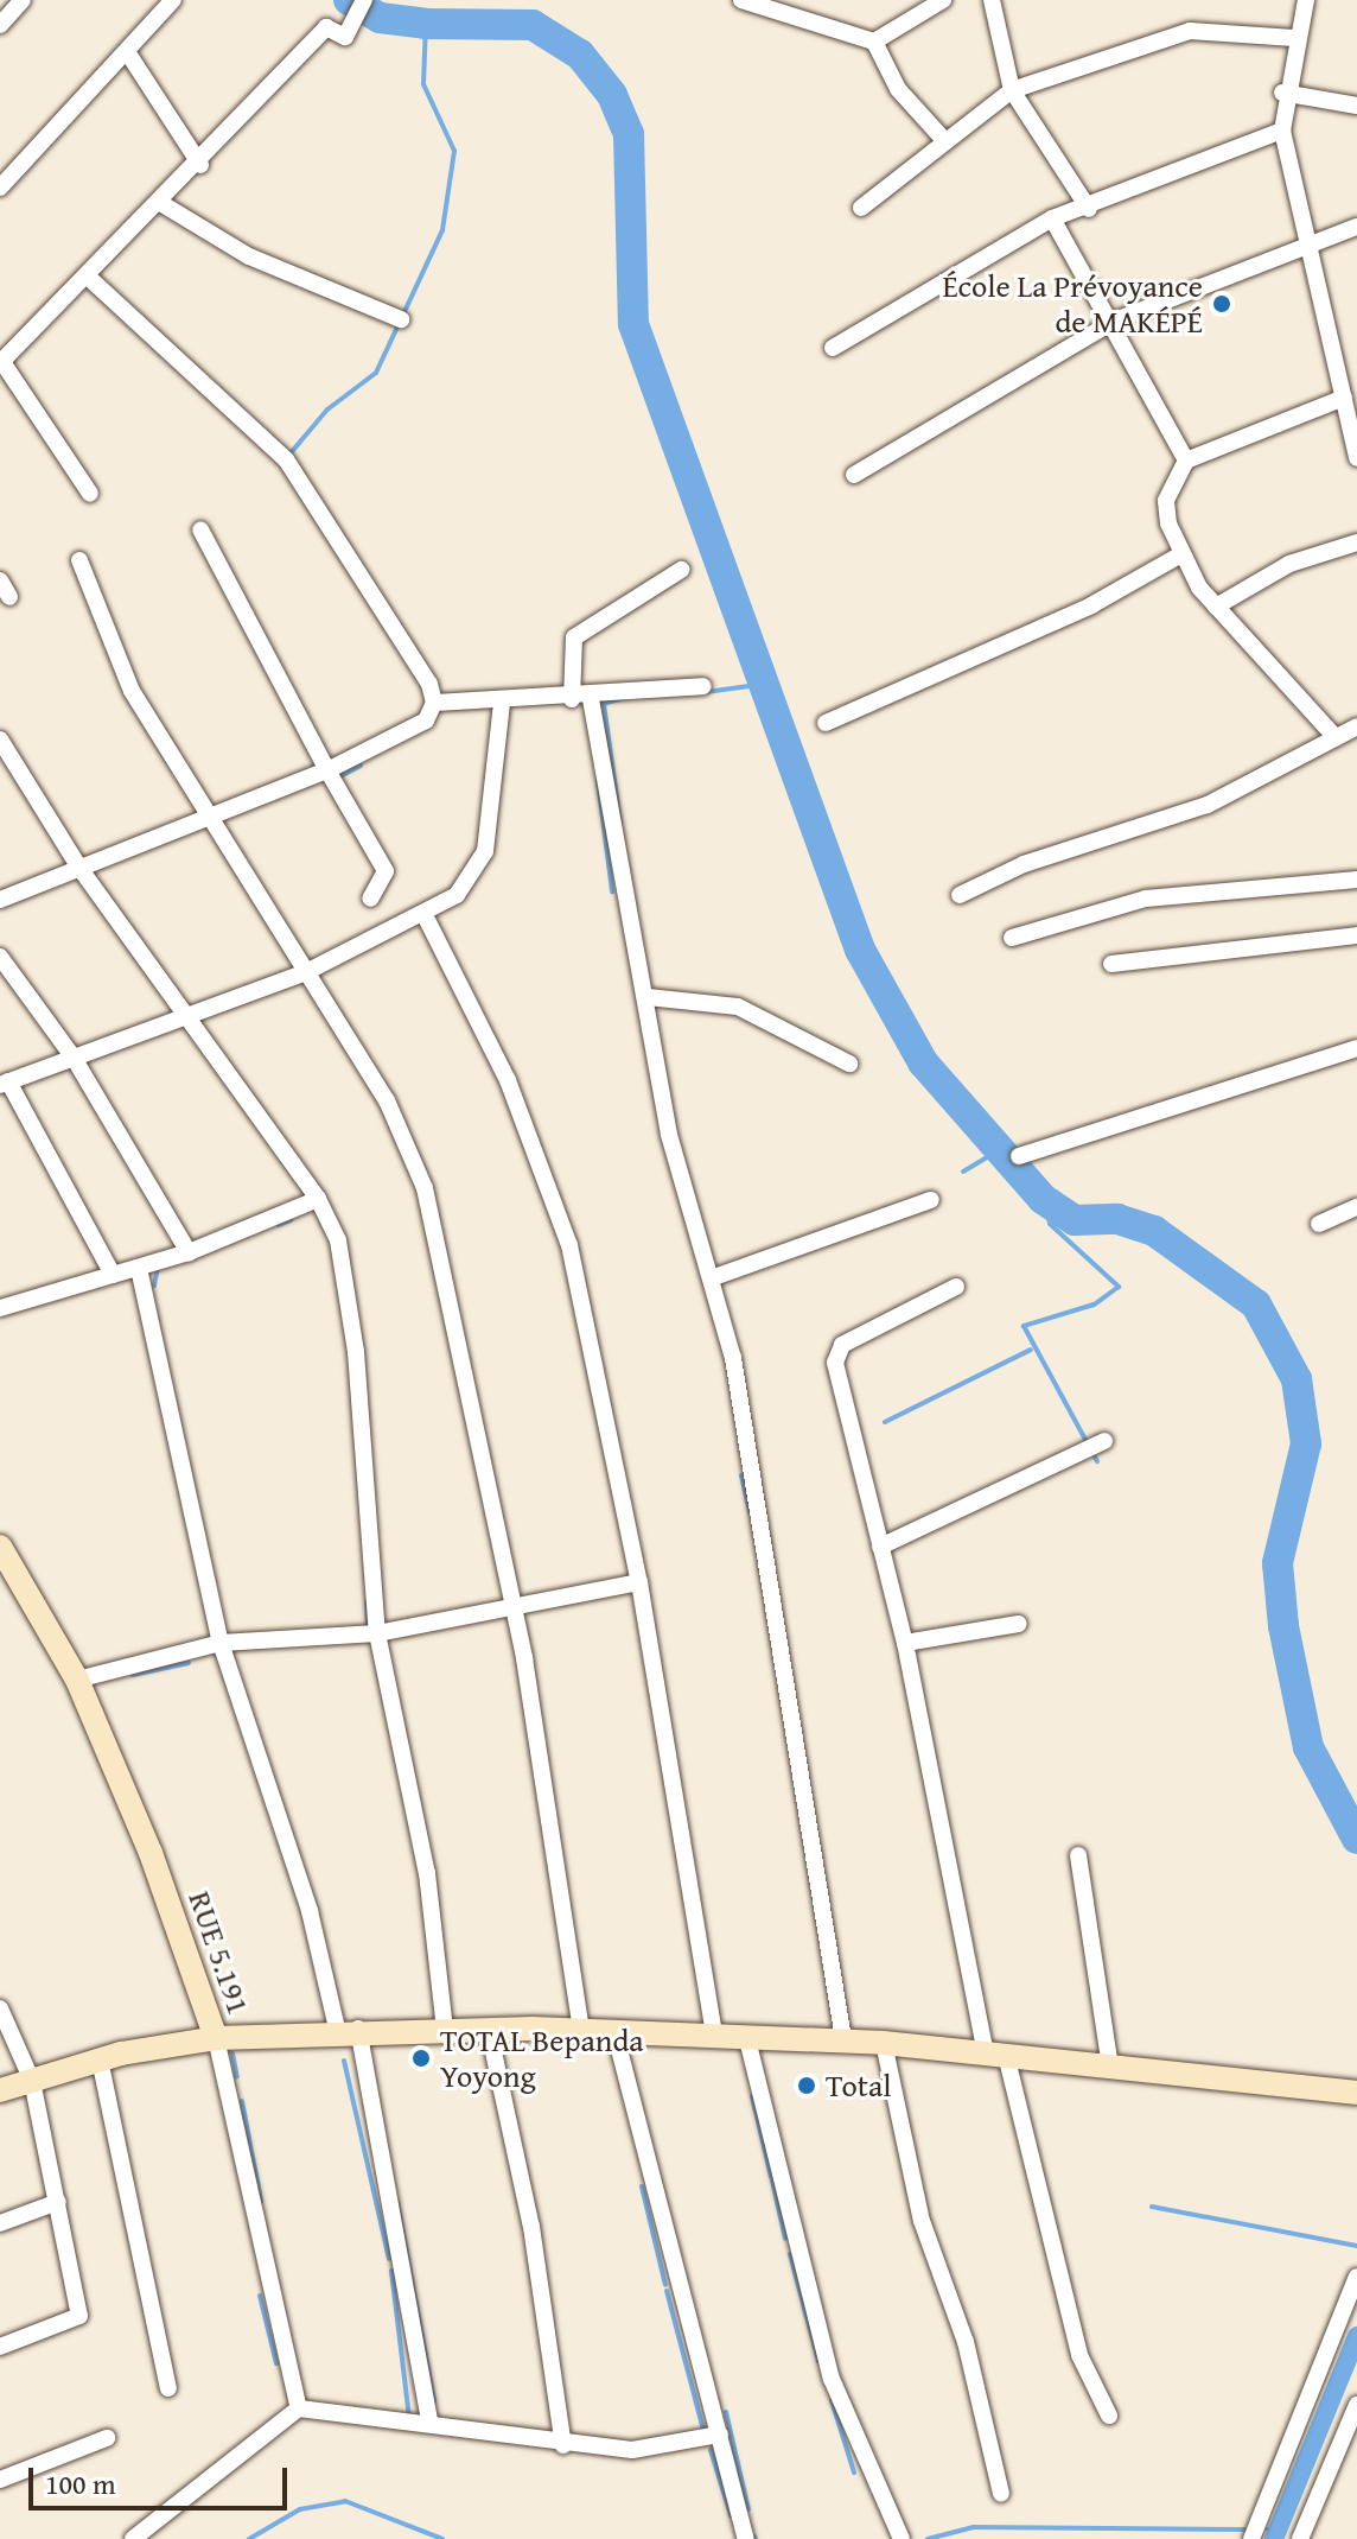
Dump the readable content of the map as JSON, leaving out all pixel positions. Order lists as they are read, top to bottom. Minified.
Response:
{"streets":{"main road":["RUE 5.191"]},"places":["École La Prévoyance de MAKÉPÉ","TOTAL Bepanda Yoyong","Total"],"scale_bar":"100 m"}
